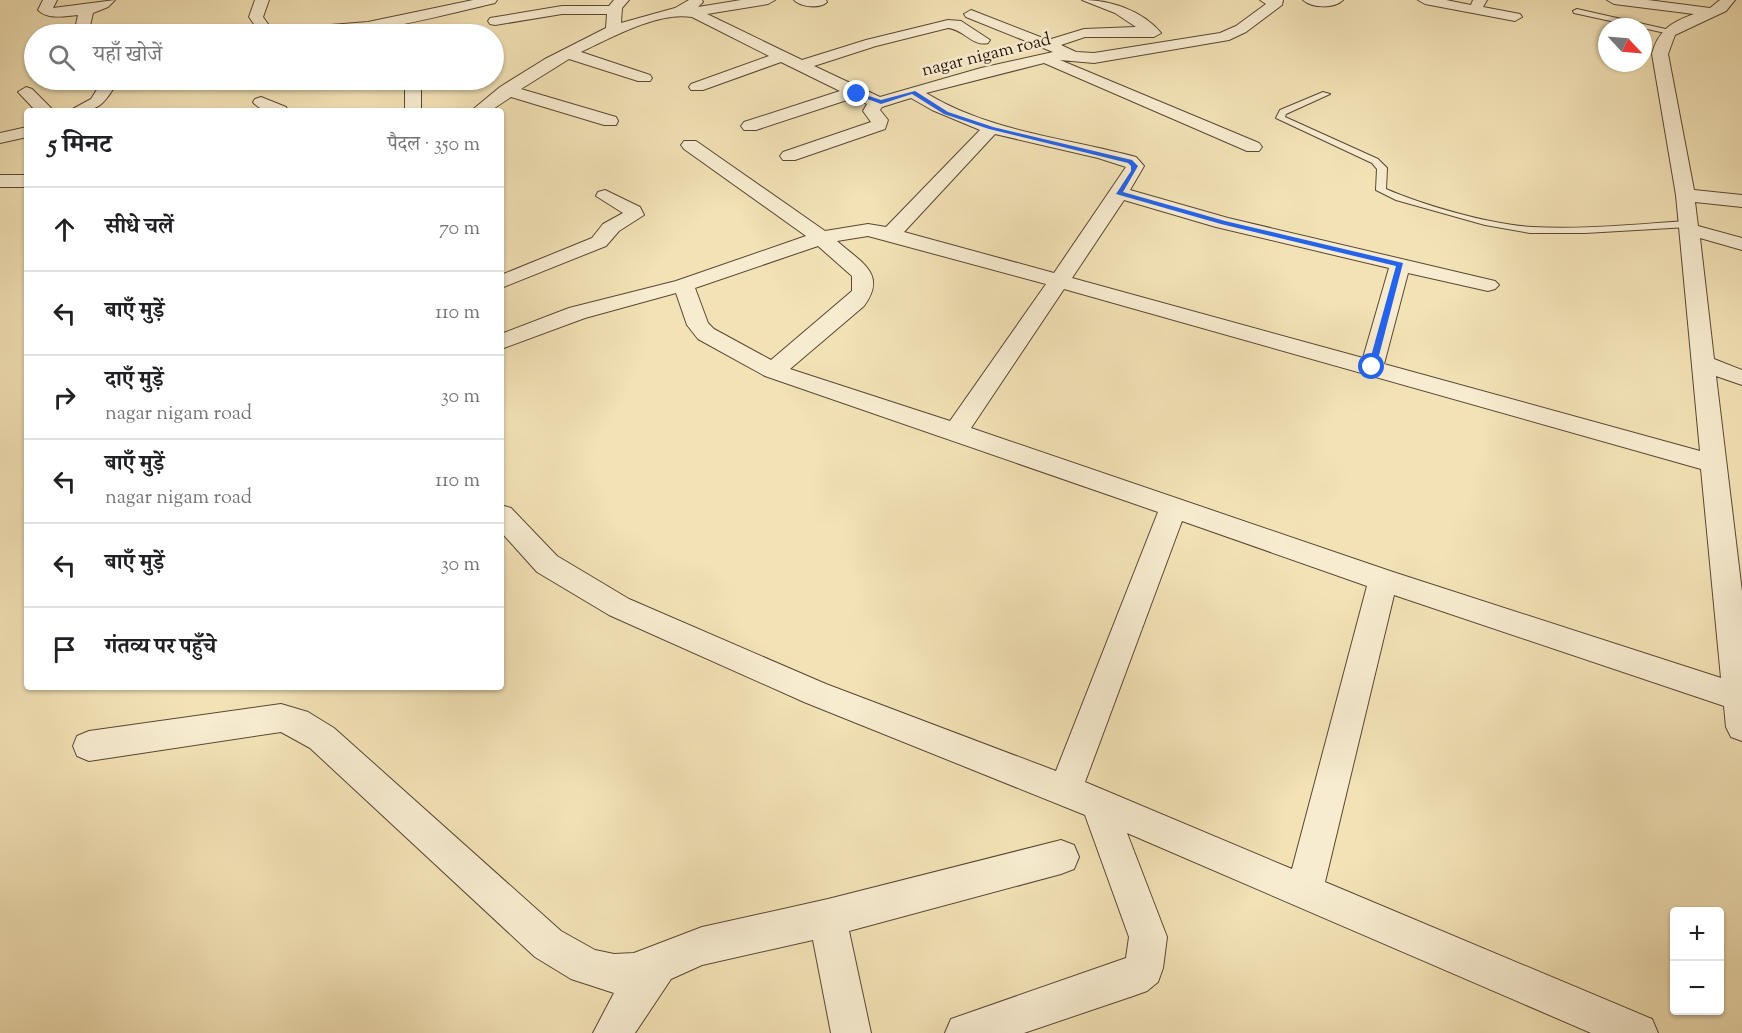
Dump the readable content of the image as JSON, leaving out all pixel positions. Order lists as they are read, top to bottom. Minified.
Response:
{"streets":{"street":["nagar nigam road"]},"north":"bottom right","page":{"search":"यहाँ खोजें","heading":["5 मिनट","पैदल · 350 m"],"list":[["सीधे चलें","70 m"],["बाएँ मुड़ें","110 m"],["दाएँ मुड़ें","nagar nigam road","30 m"],["बाएँ मुड़ें","nagar nigam road","110 m"],["बाएँ मुड़ें","30 m"],"गंतव्य पर पहुँचे"],"map_buttons":["+","−"]}}
